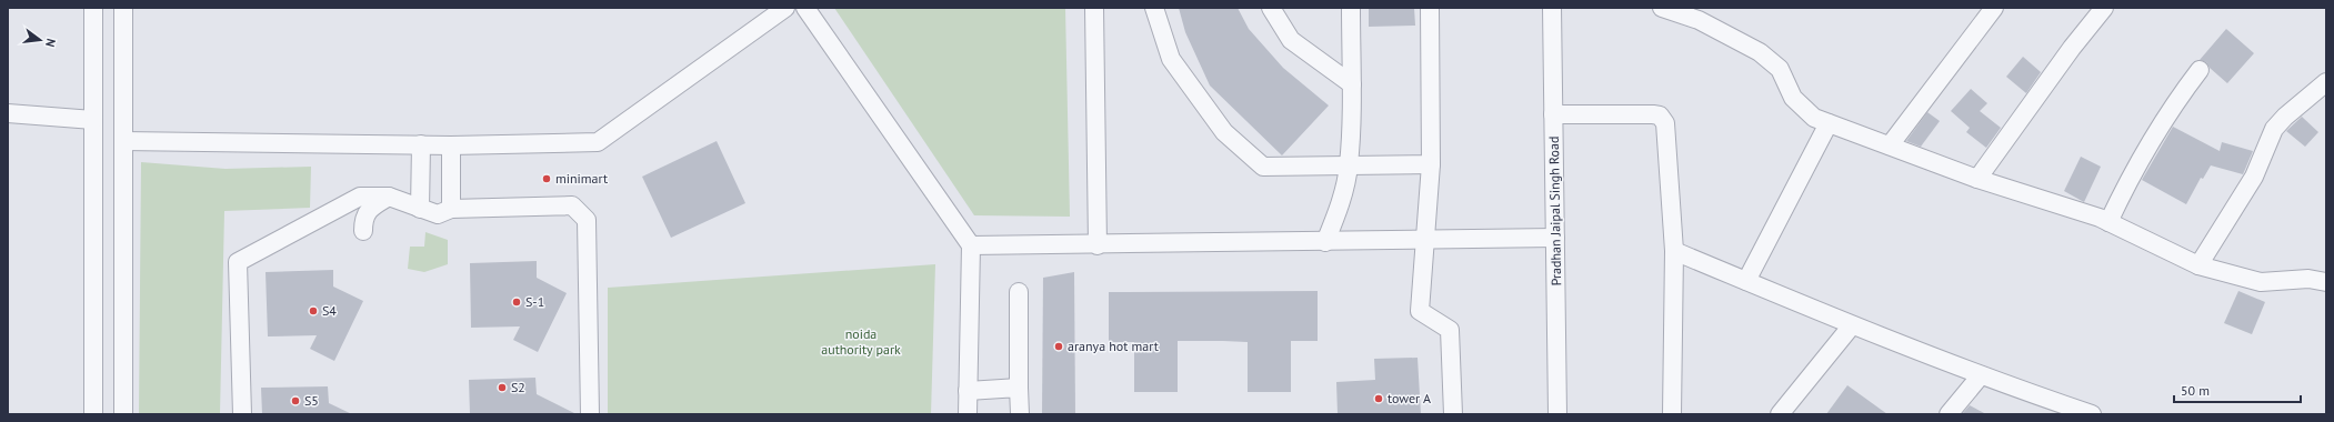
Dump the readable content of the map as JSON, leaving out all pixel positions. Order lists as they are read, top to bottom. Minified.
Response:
{"streets":{"street":["Pradhan Jaipal Singh Road"]},"parks":["noida authority park"],"places":["minimart","S-1","S4","aranya hot mart","S2","tower A","S5"],"scale_bar":"50 m","north":"right"}
